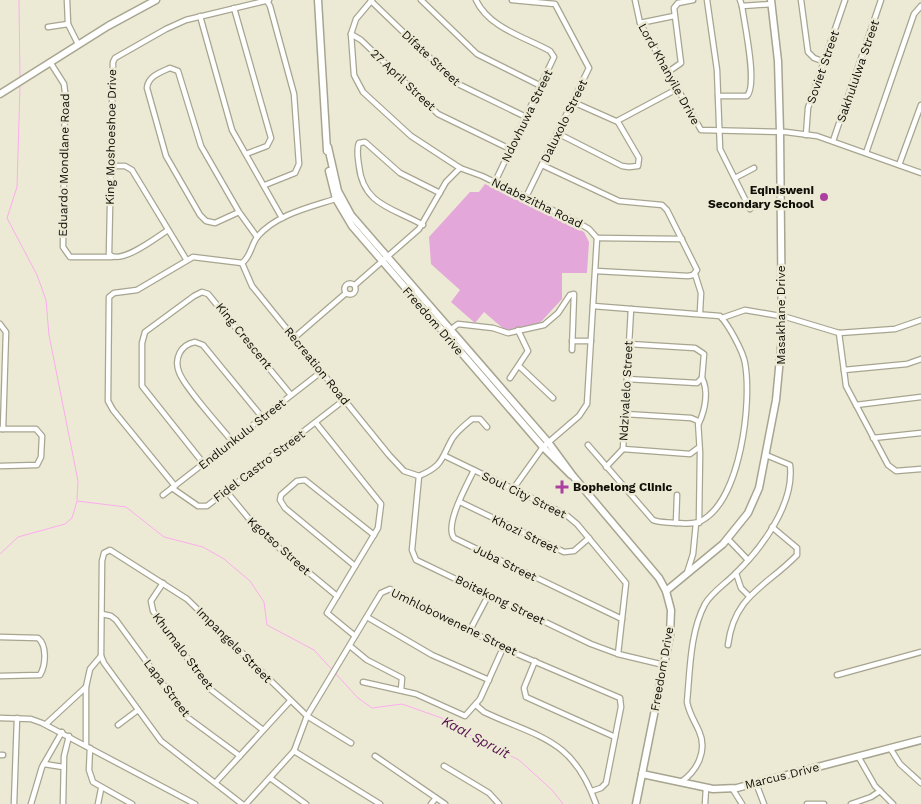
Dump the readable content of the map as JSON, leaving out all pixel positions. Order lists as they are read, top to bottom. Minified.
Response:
{"streets":{"street":["Difate Street","Soviet Street","Sakhululwa Street","Lord Khanyile Drive","27 April Street","Ndovhuwa Street","Daluxolo Street","King Moshoeshoe Drive","Eduardo Mondlane Road","Ndabezitha Road","Masakhane Drive","Freedom Drive","King Crescent","Recreation Road","Ndzivalelo Street","Endlunkulu Street","Fidel Castro Street","Soul City Street","Khozi Street","Kgotso Street","Juba Street","Boitekong Street","Umhlobowenene Street","Impangele Street","Khumalo Street","Lapa Street","Marcus Drive"]},"crossings":[["Difate Street","Ndovhuwa Street"],["Soviet Street","Lord Khanyile Drive"],["Sakhululwa Street","Lord Khanyile Drive"],["Lord Khanyile Drive","Masakhane Drive"],["27 April Street","Ndovhuwa Street"],["Ndovhuwa Street","Ndabezitha Road"],["Daluxolo Street","Ndabezitha Road"],["King Moshoeshoe Drive","Eduardo Mondlane Road"],["Masakhane Drive","Freedom Drive"],["Freedom Drive","Boitekong Street"],["Freedom Drive","Marcus Drive"],["King Crescent","Endlunkulu Street"],["Recreation Road","Endlunkulu Street"],["Recreation Road","Fidel Castro Street"],["Recreation Road","Boitekong Street"],["Endlunkulu Street","Fidel Castro Street"],["Fidel Castro Street","Kgotso Street"],["Soul City Street","Khozi Street"],["Soul City Street","Juba Street"],["Soul City Street","Boitekong Street"],["Khozi Street","Juba Street"],["Umhlobowenene Street","Impangele Street"],["Impangele Street","Khumalo Street"],["Impangele Street","Lapa Street"]],"water":["Kaal Spruit"],"places":{"other":["Eqinisweni Secondary School"],"health":["Bophelong Clinic"]}}
